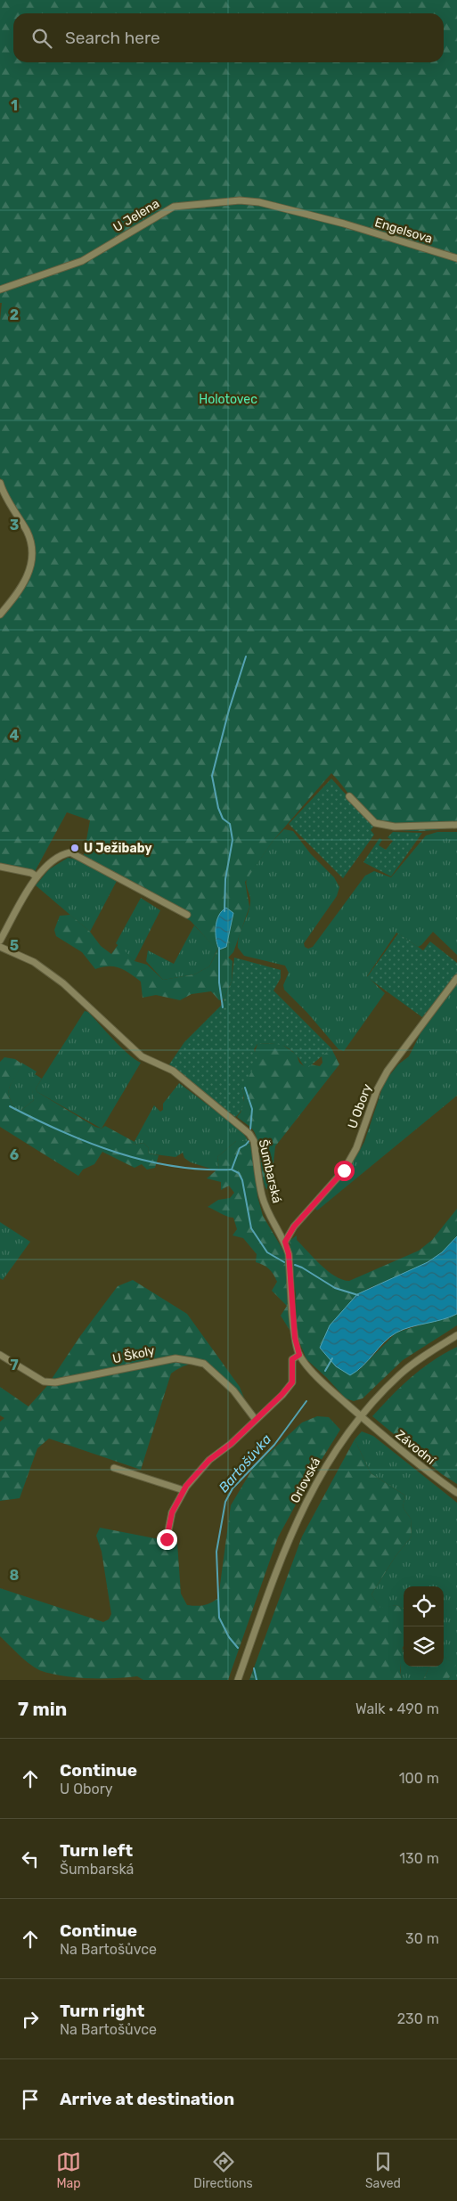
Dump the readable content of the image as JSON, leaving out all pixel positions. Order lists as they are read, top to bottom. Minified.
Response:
{"streets":{"street":["U Jelena","Engelsova","U Obory","Šumbarská","U Školy","Závodní","Orlovská"]},"crossings":[["U Jelena","Engelsova"],["U Obory","Šumbarská"],["Šumbarská","Závodní"],["Šumbarská","Orlovská"],["Závodní","Orlovská"]],"water":["Bartošůvka"],"parks":["Holotovec"],"places":["U Ježibaby"],"page":{"search":"Search here","heading":["7 min","Walk · 490 m"],"list":[["Continue","U Obory","100 m"],["Turn left","Šumbarská","130 m"],["Continue","Na Bartošůvce","30 m"],["Turn right","Na Bartošůvce","230 m"],"Arrive at destination"],"nav":["Map","Directions","Saved"]},"grid":{"rows":["1","2","3","4","5","6","7","8"]}}
